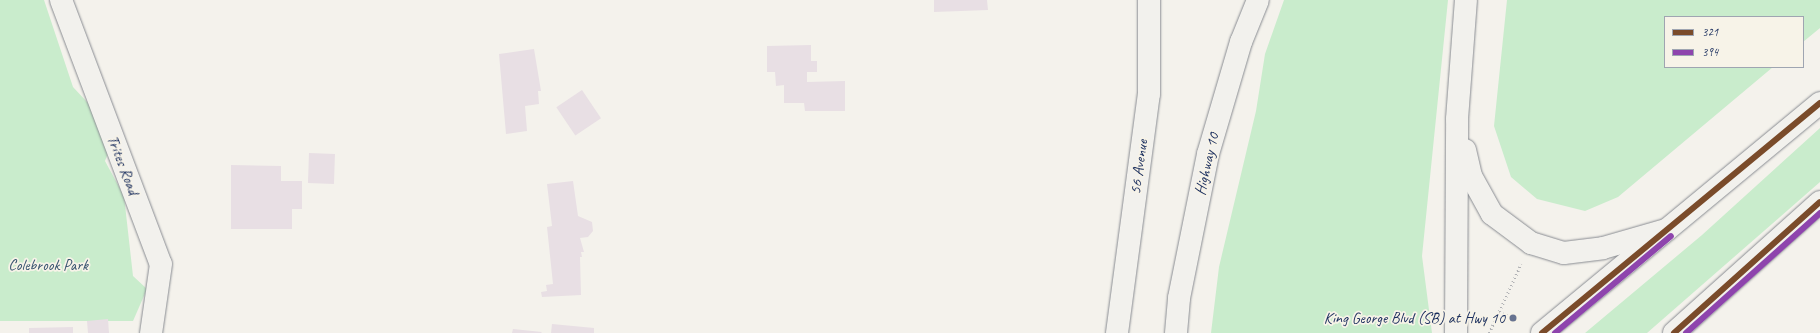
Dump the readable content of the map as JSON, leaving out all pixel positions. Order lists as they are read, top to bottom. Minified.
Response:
{"streets":{"main road":["Highway 10","Trites Road","56 Avenue"]},"parks":["Colebrook Park"],"places":["King George Blvd (SB) at Hwy 10"],"lines":["transit line 321","transit line 394"],"legend":["321","394"]}
